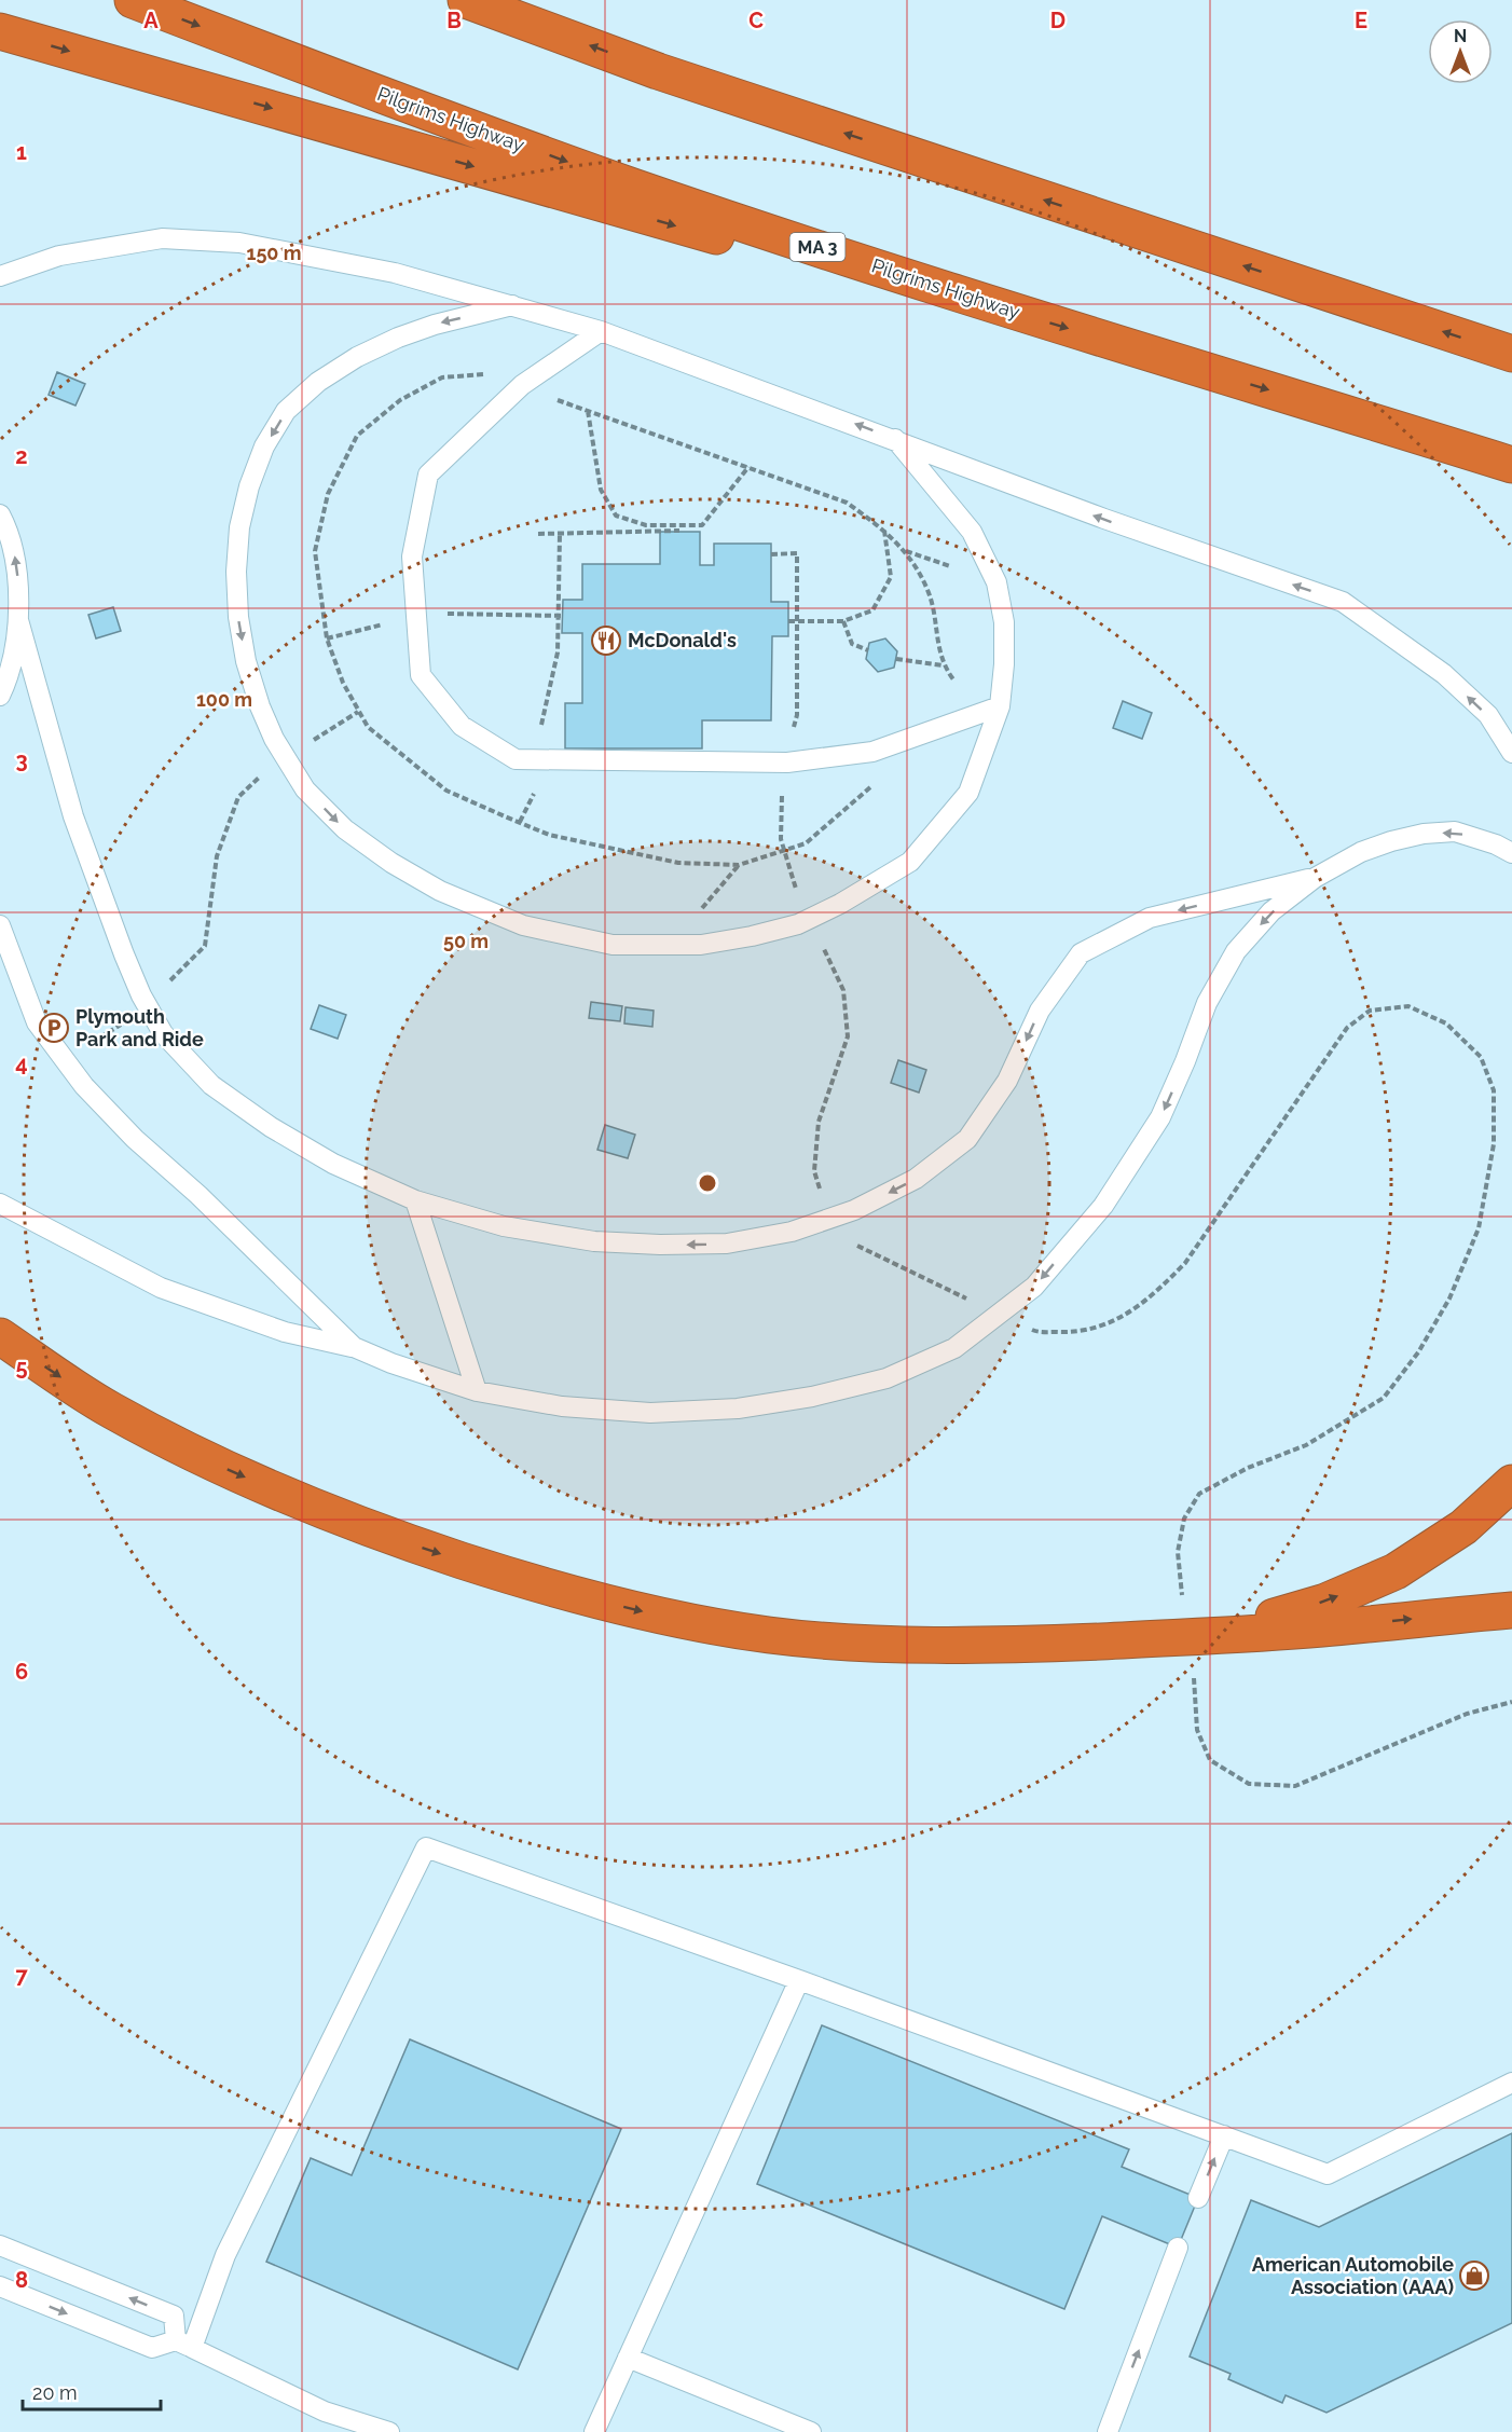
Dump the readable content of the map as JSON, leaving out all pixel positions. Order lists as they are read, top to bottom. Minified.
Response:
{"streets":{"highway":["Pilgrims Highway","MA 3"]},"places":{"restaurant":["McDonald's"],"parking":["Plymouth Park and Ride"],"shop":["American Automobile Association (AAA)"]},"scale_bar":"20 m","north":"top","grid":{"columns":["A","B","C","D","E"],"rows":["1","2","3","4","5","6","7","8"]},"rings":["150 m","100 m","50 m"]}
